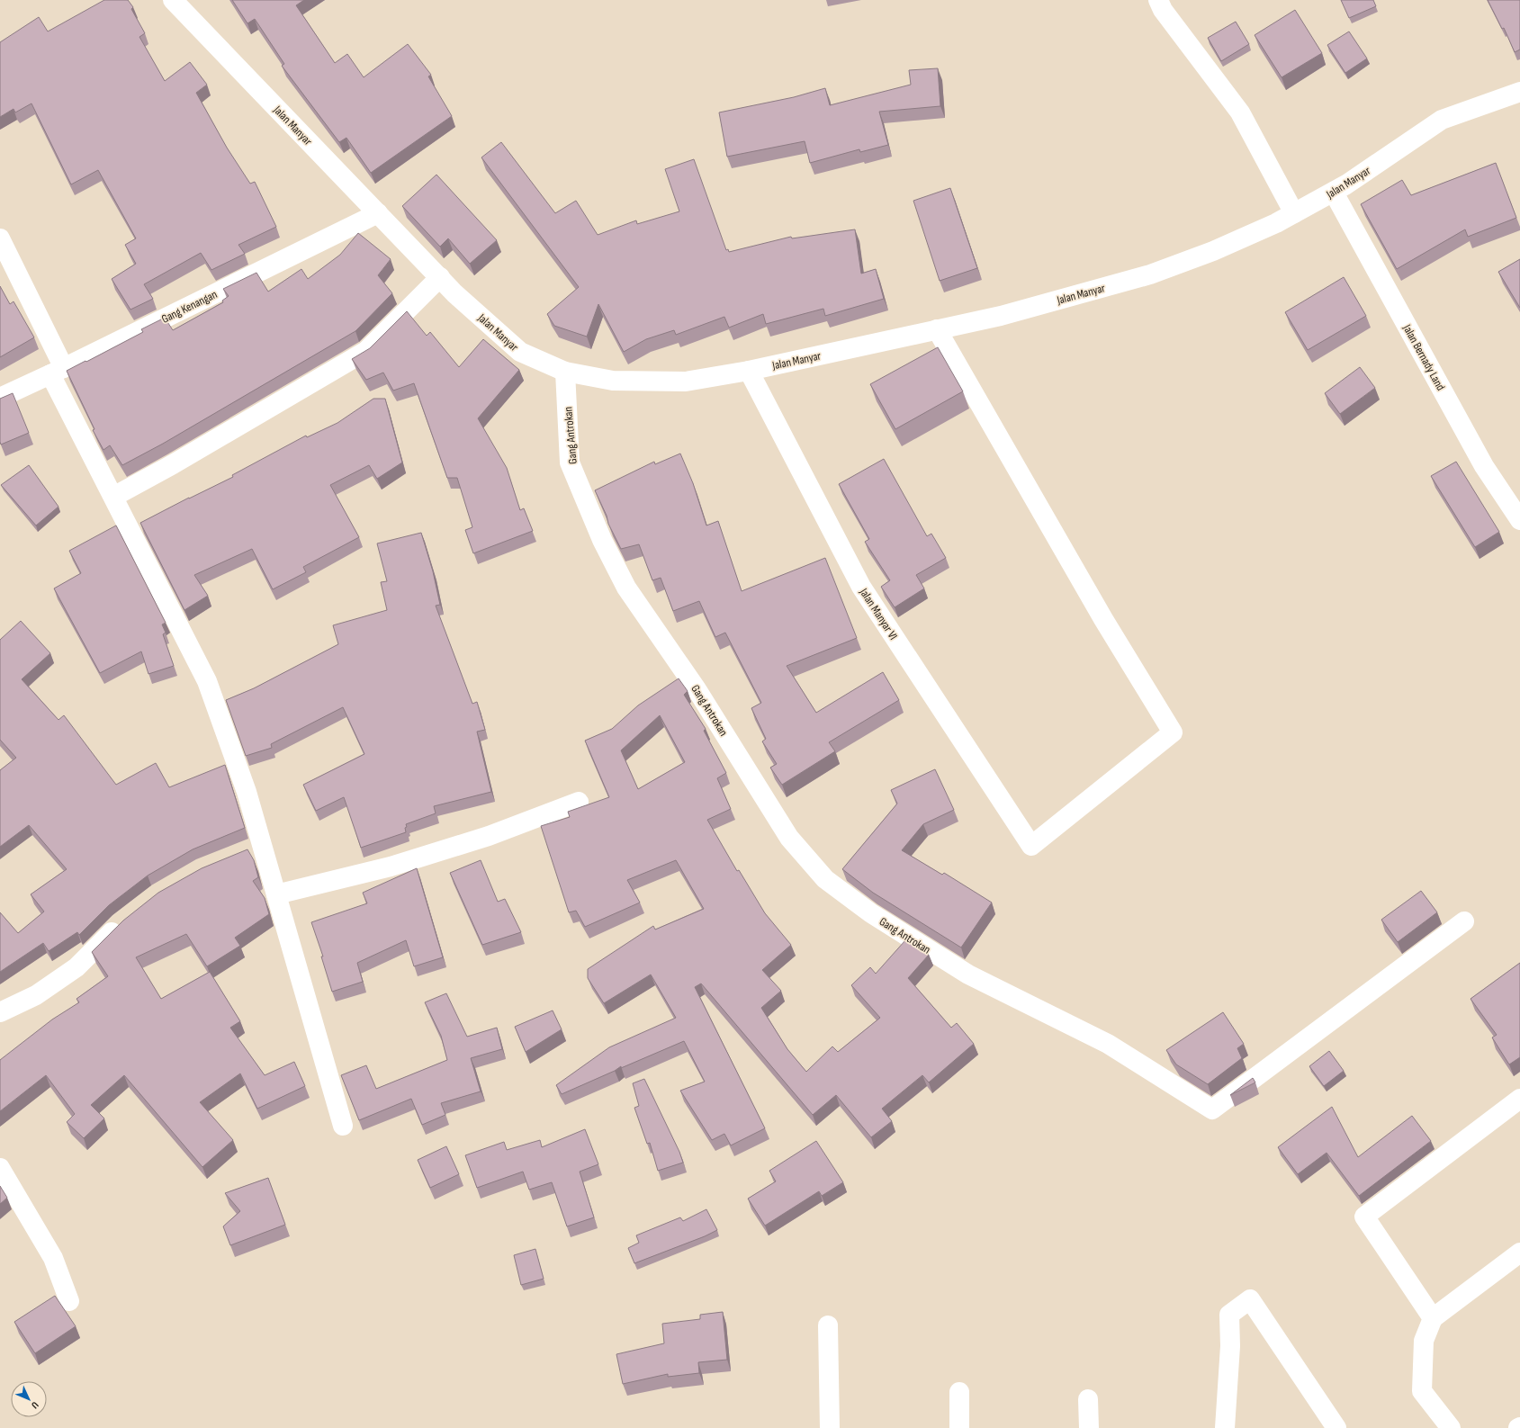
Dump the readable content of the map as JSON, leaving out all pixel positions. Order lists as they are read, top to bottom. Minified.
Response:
{"streets":{"street":["Jalan Manyar","Gang Kenangan","Jalan Bernady Land","Gang Antrokan","Jalan Manyar VI"]},"crossings":[["Jalan Manyar","Gang Kenangan"],["Jalan Manyar","Jalan Bernady Land"],["Jalan Manyar","Gang Antrokan"],["Jalan Manyar","Jalan Manyar VI"]],"north":"bottom right"}
